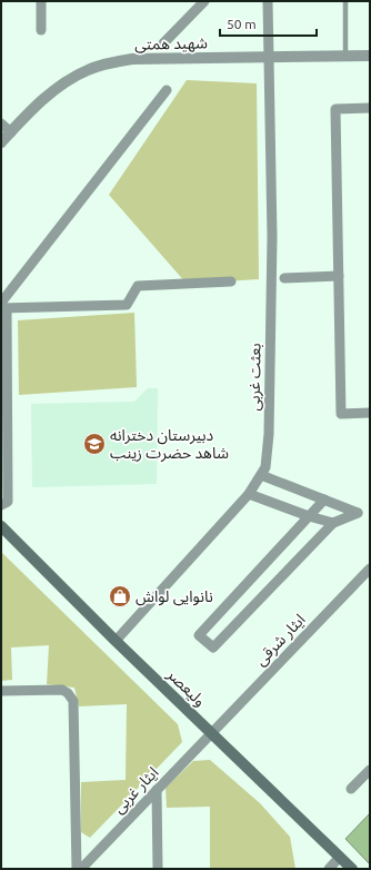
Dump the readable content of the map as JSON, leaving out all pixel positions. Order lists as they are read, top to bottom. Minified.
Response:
{"streets":{"main road":["ولیعصر"],"street":["شهید همتی","بعثت غربی","ایثار شرقی","ایثار غربی"]},"crossings":[["شهید همتی","بعثت غربی"],["بعثت غربی","ولیعصر"],["ایثار شرقی","ولیعصر"],["ایثار شرقی","ایثار غربی"],["ولیعصر","ایثار غربی"]],"places":{"school or university":["دبیرستان دخترانه شاهد حضرت زینب"],"shop":["نانوایی لواش"]},"scale_bar":"50 m"}
